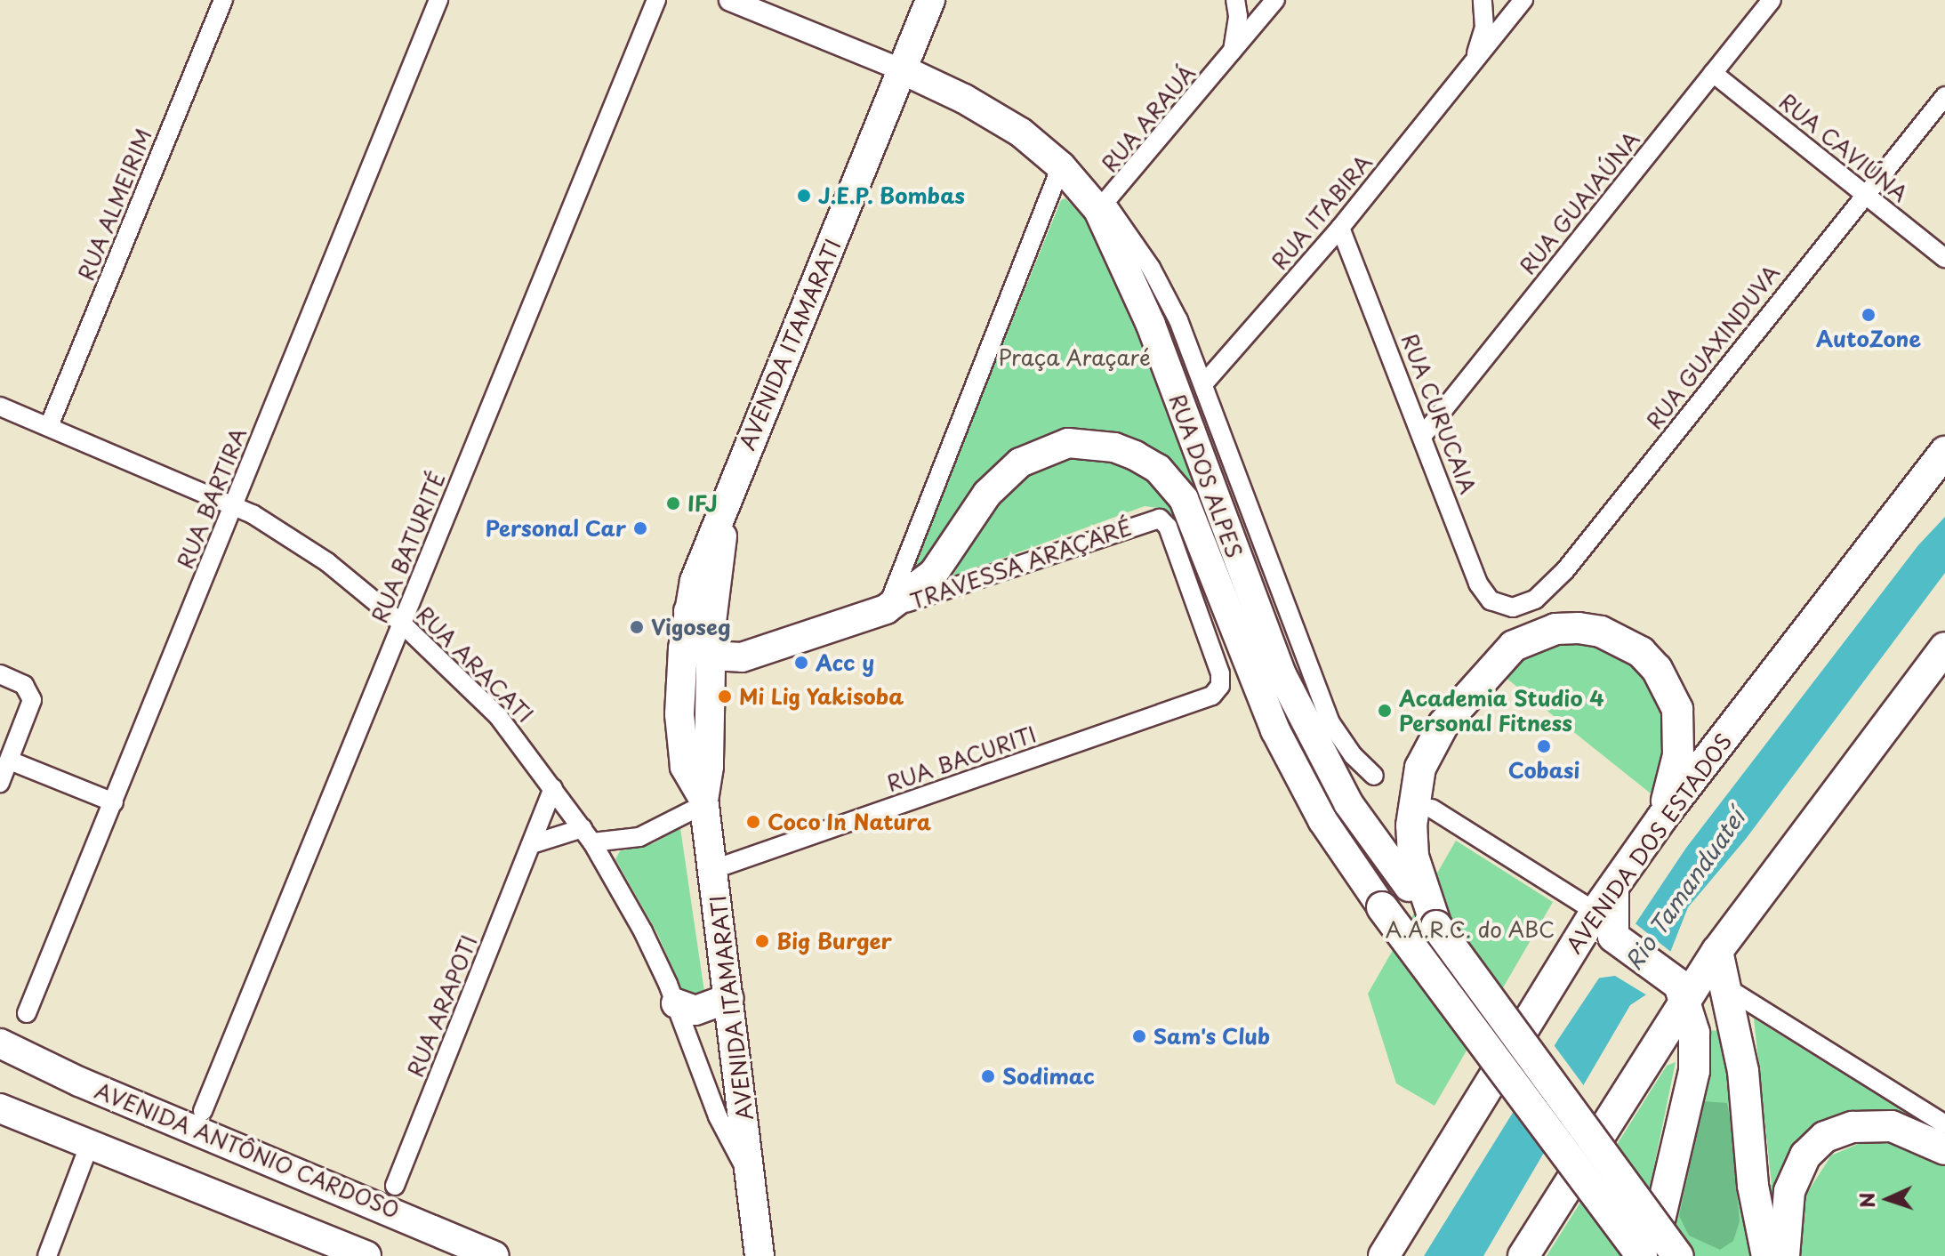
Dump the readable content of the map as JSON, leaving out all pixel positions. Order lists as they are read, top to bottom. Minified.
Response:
{"streets":{"highway":["AVENIDA DOS ESTADOS"],"main road":["AVENIDA ITAMARATI","RUA DOS ALPES","TRAVESSA ARAÇARÉ","AVENIDA ANTÔNIO CARDOSO"],"street":["RUA ARAUÁ","RUA CAVIÚNA","RUA GUAIAÚNA","RUA ALMEIRIM","RUA ITABIRA","RUA GUAXINDUVA","RUA CURUCAIA","RUA BARTIRA","RUA BATURITÉ","RUA ARACATI","RUA BACURITI","RUA ARAPOTI"]},"crossings":[["RUA ARAUÁ","RUA DOS ALPES"],["RUA CAVIÚNA","RUA GUAIAÚNA"],["RUA CAVIÚNA","RUA GUAXINDUVA"],["RUA GUAIAÚNA","RUA CURUCAIA"],["RUA ALMEIRIM","RUA ARACATI"],["RUA ITABIRA","RUA CURUCAIA"],["RUA ITABIRA","RUA DOS ALPES"],["AVENIDA ITAMARATI","RUA DOS ALPES"],["AVENIDA ITAMARATI","TRAVESSA ARAÇARÉ"],["AVENIDA ITAMARATI","RUA ARACATI"],["AVENIDA ITAMARATI","RUA BACURITI"],["RUA GUAXINDUVA","RUA CURUCAIA"],["RUA BARTIRA","RUA ARACATI"],["RUA BATURITÉ","RUA ARACATI"],["TRAVESSA ARAÇARÉ","RUA BACURITI"],["RUA ARACATI","RUA ARAPOTI"]],"water":["Rio Tamanduateí"],"parks":["Praça Araçaré","A.A.R.C. do ABC"],"places":["J.E.P. Bombas","AutoZone","IFJ","Personal Car","Vigoseg","Acc y","Mi Lig Yakisoba","Academia Studio 4 Personal Fitness","Cobasi","Coco In Natura","Big Burger","Sam's Club","Sodimac"],"north":"left"}
